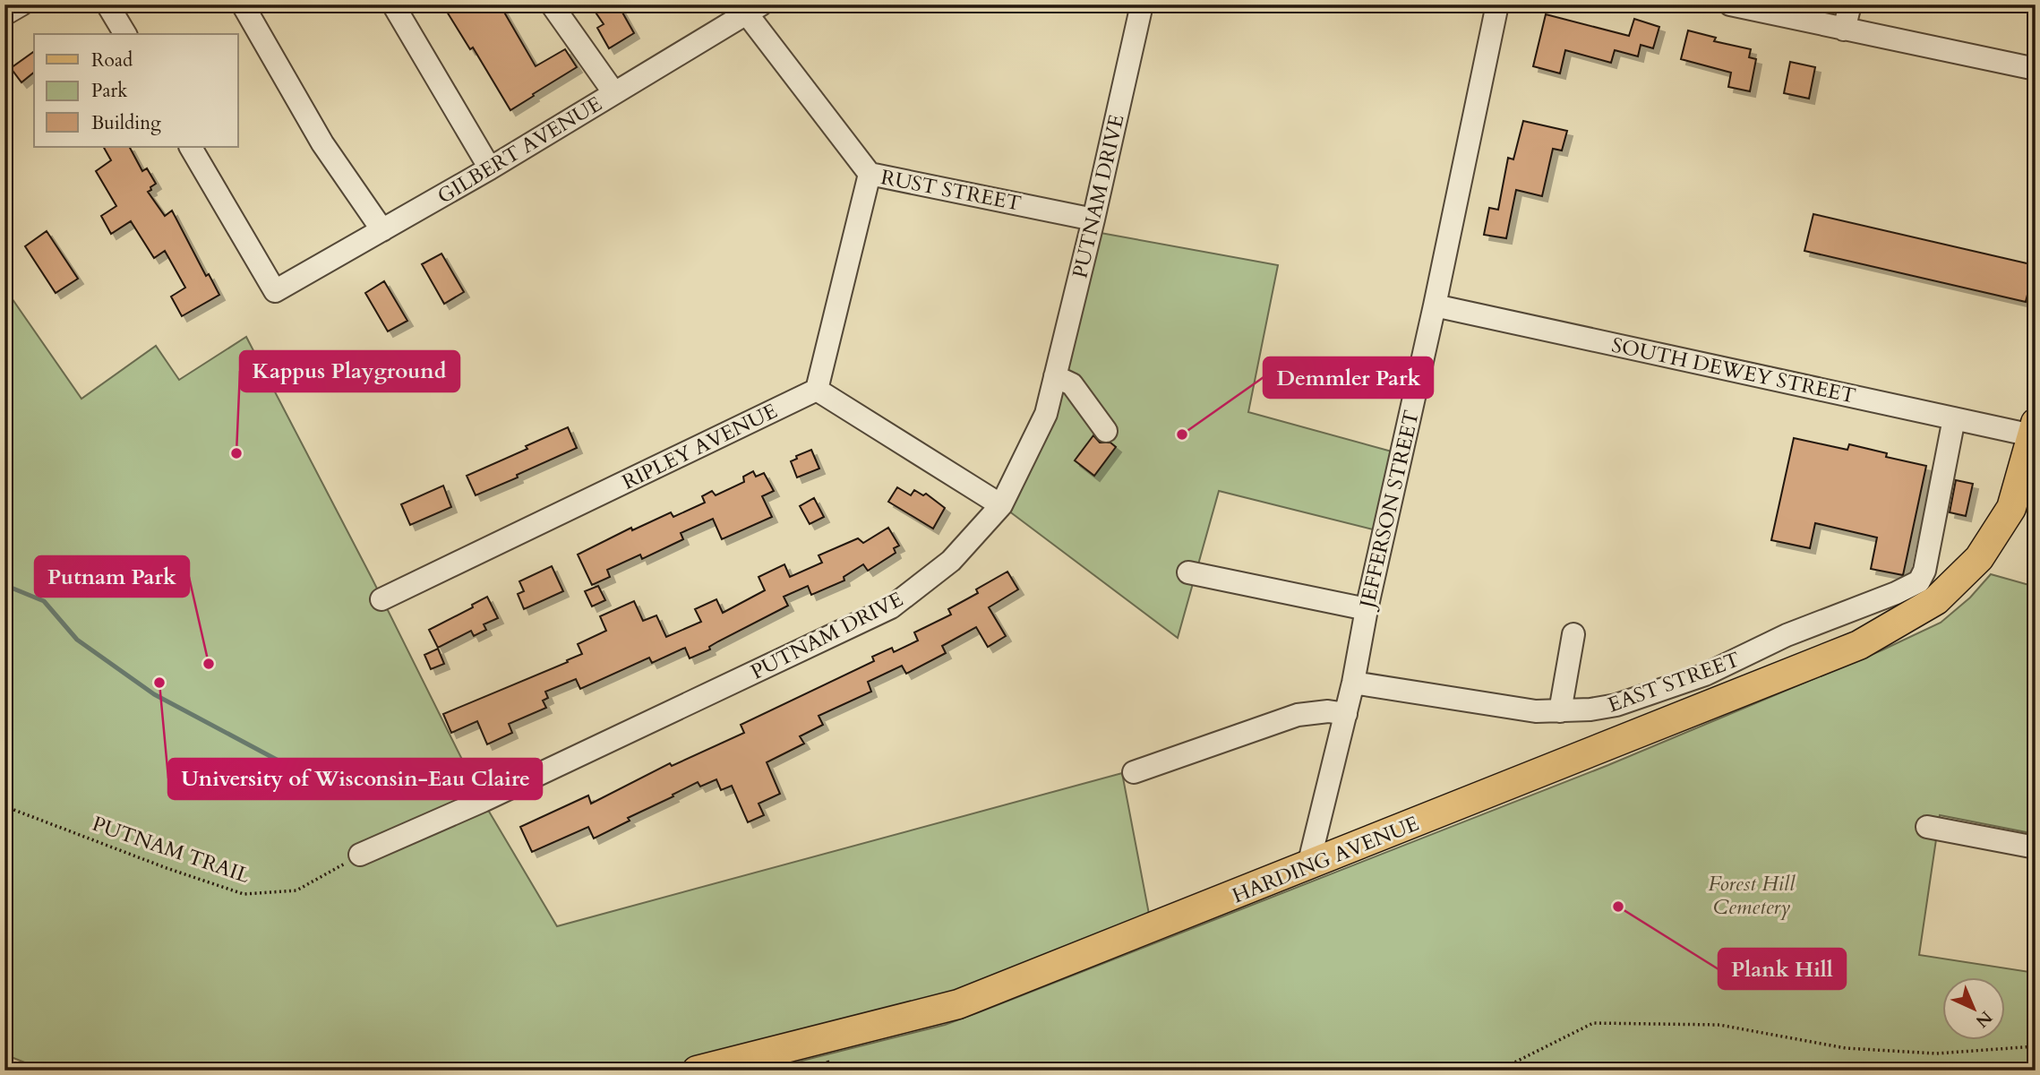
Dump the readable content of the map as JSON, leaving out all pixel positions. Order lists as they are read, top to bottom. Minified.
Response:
{"streets":{"main road":["HARDING AVENUE"],"street":["GILBERT AVENUE","RUST STREET","PUTNAM DRIVE","SOUTH DEWEY STREET","RIPLEY AVENUE","JEFFERSON STREET","EAST STREET"],"path":["PUTNAM TRAIL"]},"crossings":[["GILBERT AVENUE","RUST STREET"],["RUST STREET","PUTNAM DRIVE"],["PUTNAM DRIVE","PUTNAM TRAIL"],["SOUTH DEWEY STREET","JEFFERSON STREET"],["SOUTH DEWEY STREET","HARDING AVENUE"],["JEFFERSON STREET","EAST STREET"],["JEFFERSON STREET","HARDING AVENUE"],["EAST STREET","HARDING AVENUE"]],"parks":["Forest Hill Cemetery"],"places":["Demmler Park","Kappus Playground","Putnam Park","University of Wisconsin-Eau Claire","Plank Hill"],"legend":["Road","Park","Building"],"north":"bottom right"}
